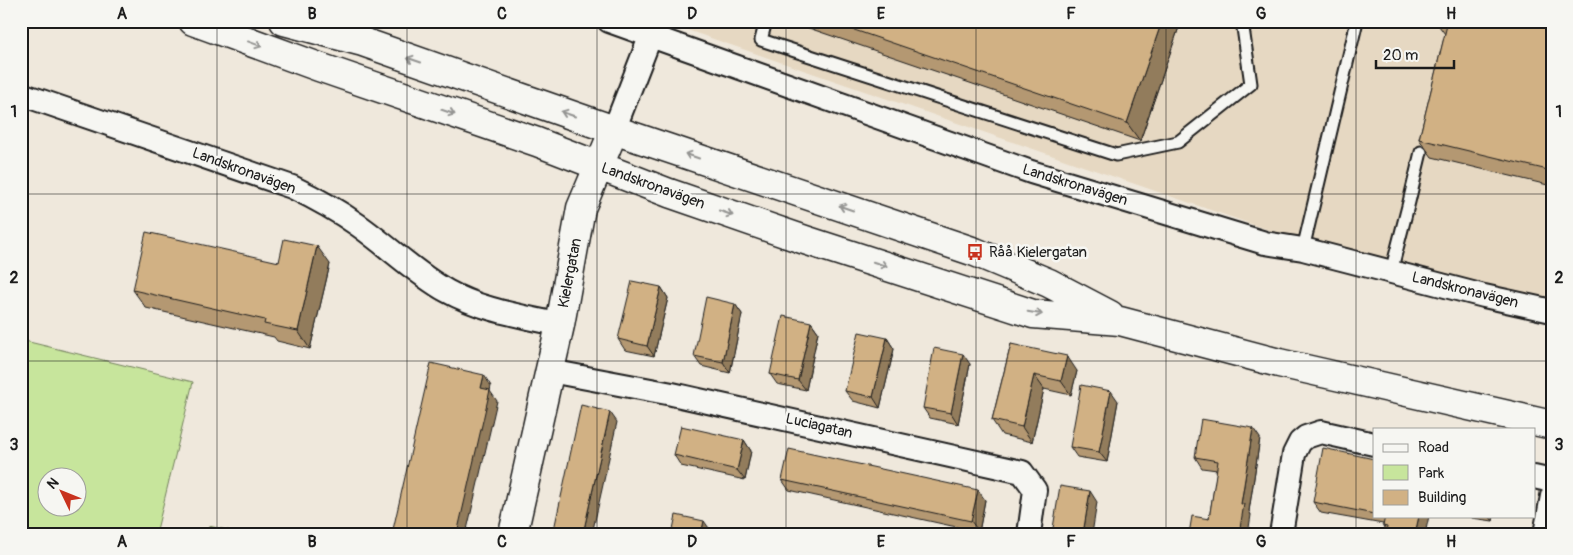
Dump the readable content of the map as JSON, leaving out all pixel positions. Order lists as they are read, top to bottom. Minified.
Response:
{"streets":{"main road":["Landskronavägen","Kielergatan"],"street":["Luciagatan"]},"crossings":[["Landskronavägen","Kielergatan"],["Kielergatan","Luciagatan"]],"places":{"bus stop":["Råå Kielergatan"]},"legend":["Road","Park","Building"],"scale_bar":"20 m","north":"top left","grid":{"columns":["A","B","C","D","E","F","G","H"],"rows":["1","2","3"]}}
